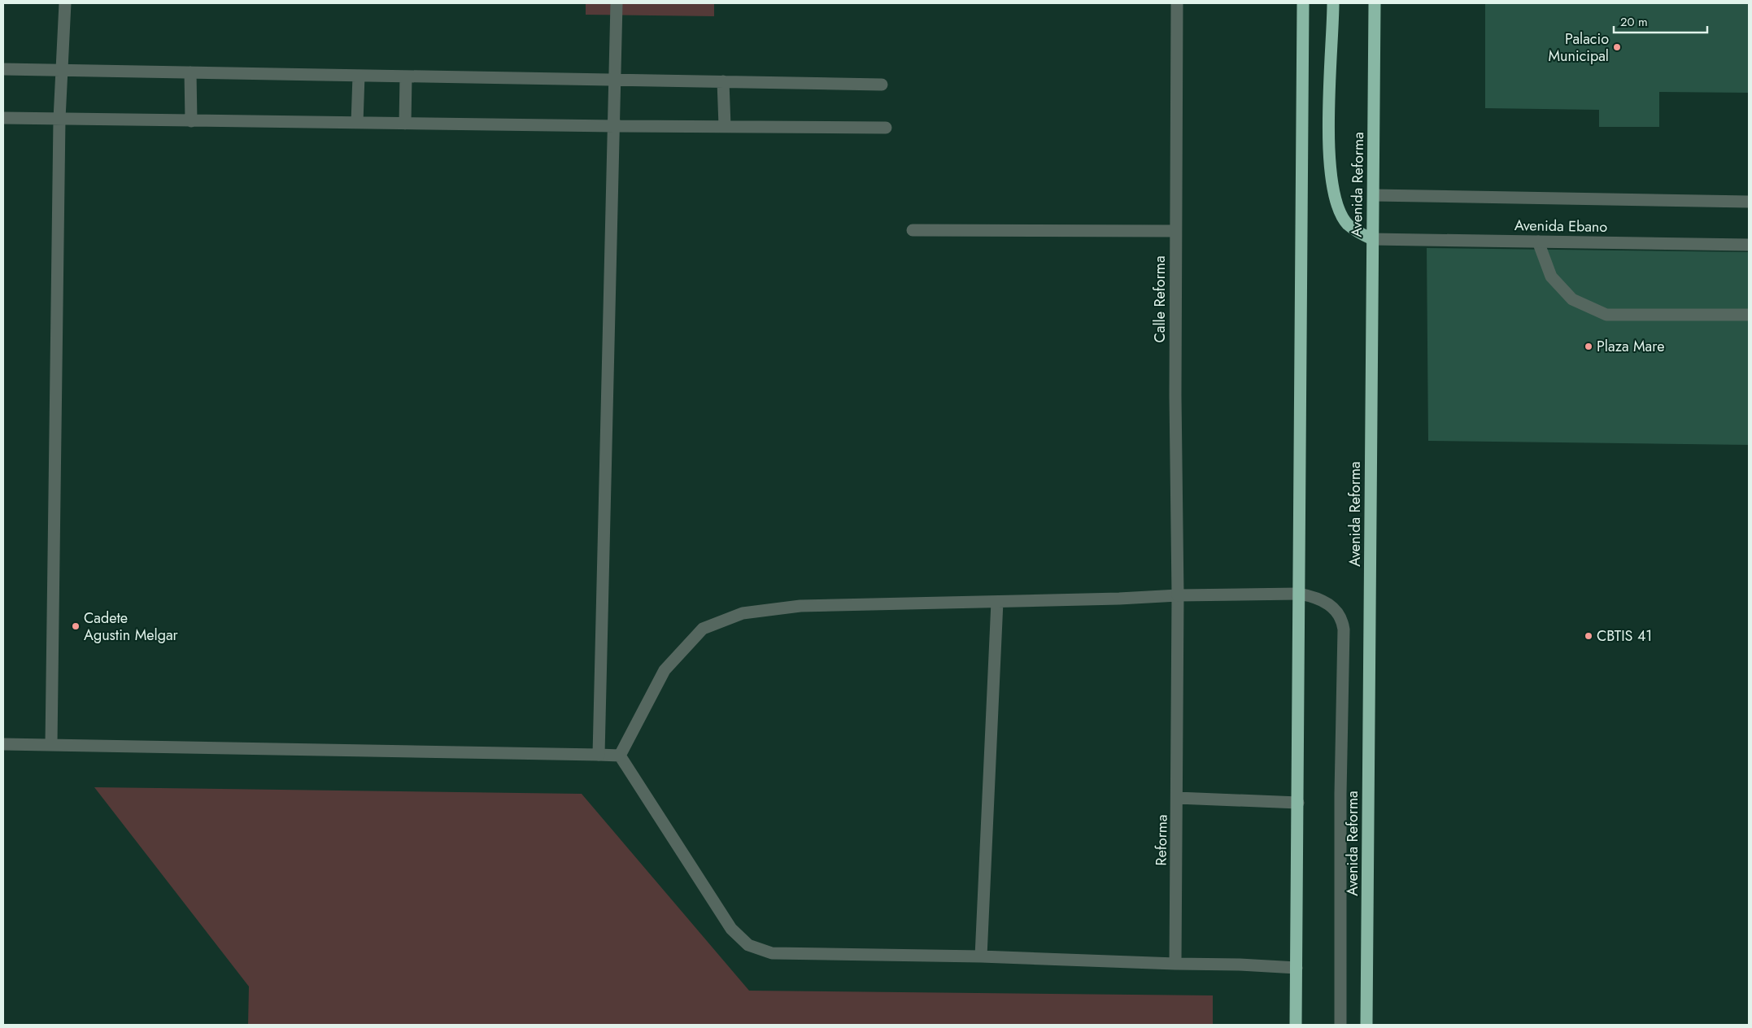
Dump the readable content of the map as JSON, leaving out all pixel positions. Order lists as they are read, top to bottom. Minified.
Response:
{"streets":{"highway":["Avenida Reforma"],"street":["Avenida Ebano","Calle Reforma","Reforma"]},"crossings":[["Avenida Reforma","Avenida Ebano"],["Calle Reforma","Reforma"]],"places":["Palacio Municipal","Plaza Mare","Cadete Agustin Melgar","CBTIS 41"],"scale_bar":"20 m"}
